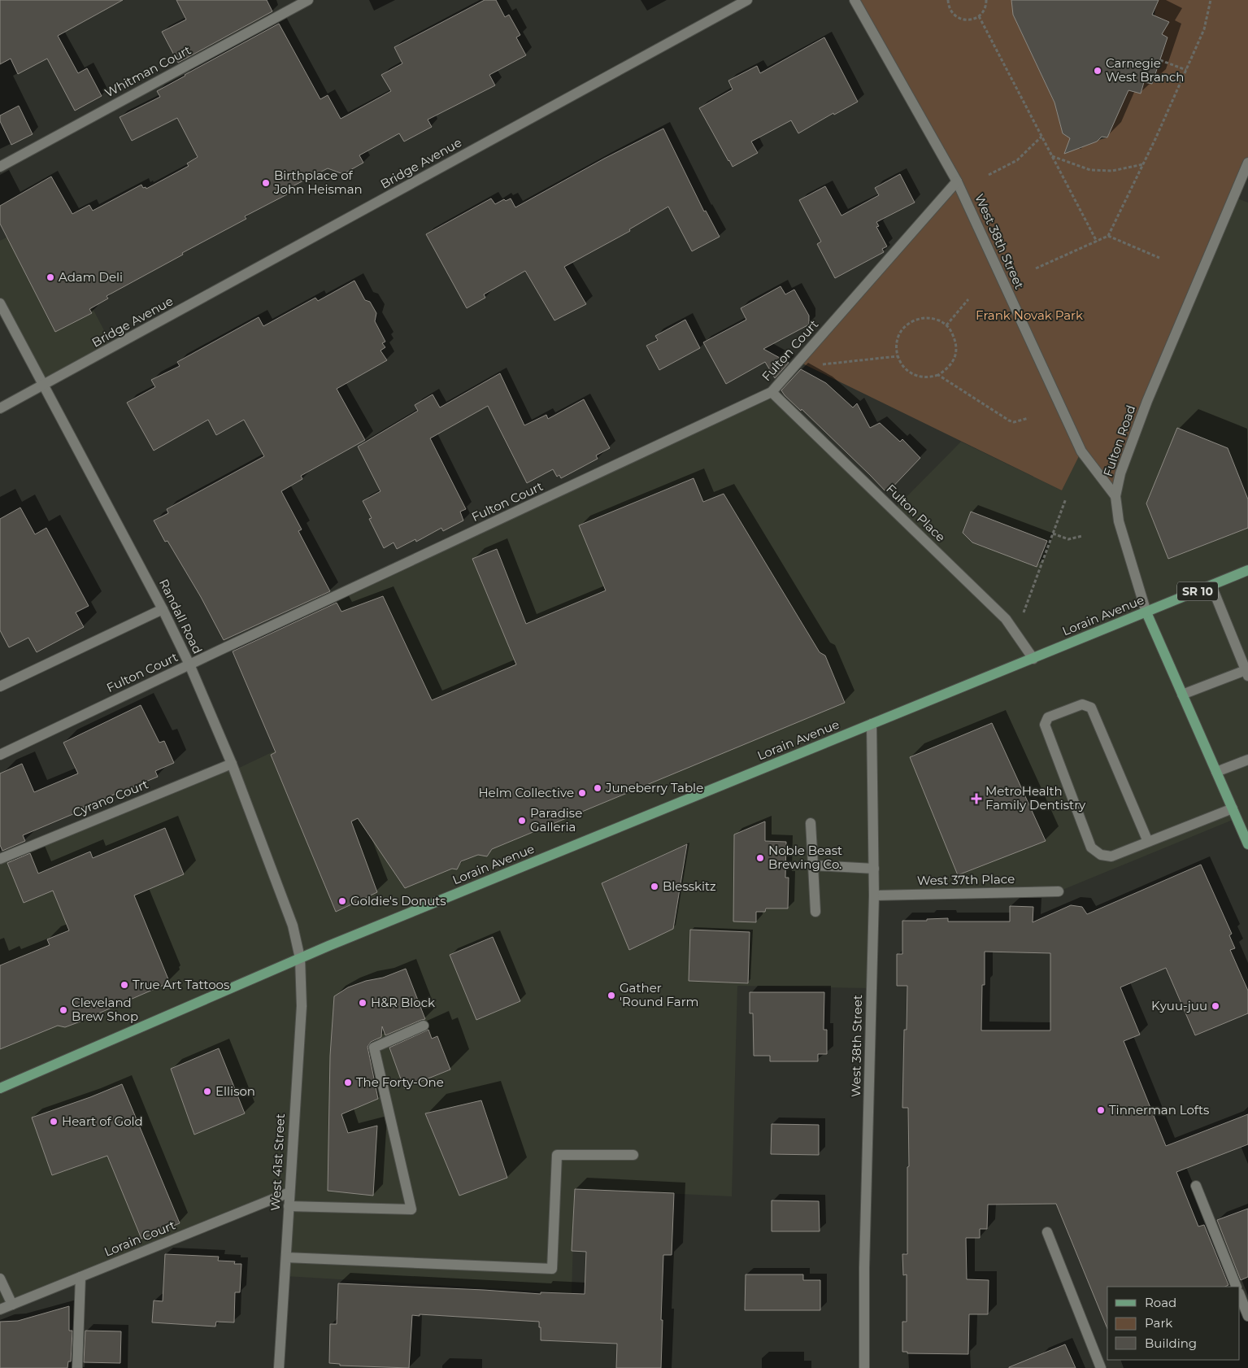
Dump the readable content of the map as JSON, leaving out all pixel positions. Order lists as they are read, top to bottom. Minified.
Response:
{"streets":{"main road":["Fulton Road","SR 10","Lorain Avenue"],"street":["Whitman Court","Bridge Avenue","West 38th Street","Fulton Court","Fulton Place","Randall Road","Cyrano Court","West 37th Place","West 41st Street","Lorain Court"]},"crossings":[["Bridge Avenue","Randall Road"],["West 38th Street","Fulton Court"],["West 38th Street","Fulton Road"],["West 38th Street","Lorain Avenue"],["West 38th Street","West 37th Place"],["Fulton Court","Fulton Place"],["Fulton Court","Randall Road"],["Fulton Road","Lorain Avenue"],["Fulton Place","Lorain Avenue"],["Lorain Avenue","Randall Road"],["Lorain Avenue","West 41st Street"],["Randall Road","Cyrano Court"],["Randall Road","West 41st Street"],["West 41st Street","Lorain Court"]],"parks":["Frank Novak Park"],"places":{"other":["Carnegie West Branch","Birthplace of John Heisman","Adam Deli","Juneberry Table","Helm Collective","Paradise Galleria","Noble Beast Brewing Co.","Blesskitz","Goldie's Donuts","True Art Tattoos","Gather 'Round Farm","H&R Block","Kyuu-juu","Cleveland Brew Shop","The Forty-One","Ellison","Tinnerman Lofts","Heart of Gold"],"health":["MetroHealth Family Dentistry"]},"legend":["Road","Park","Building"]}
